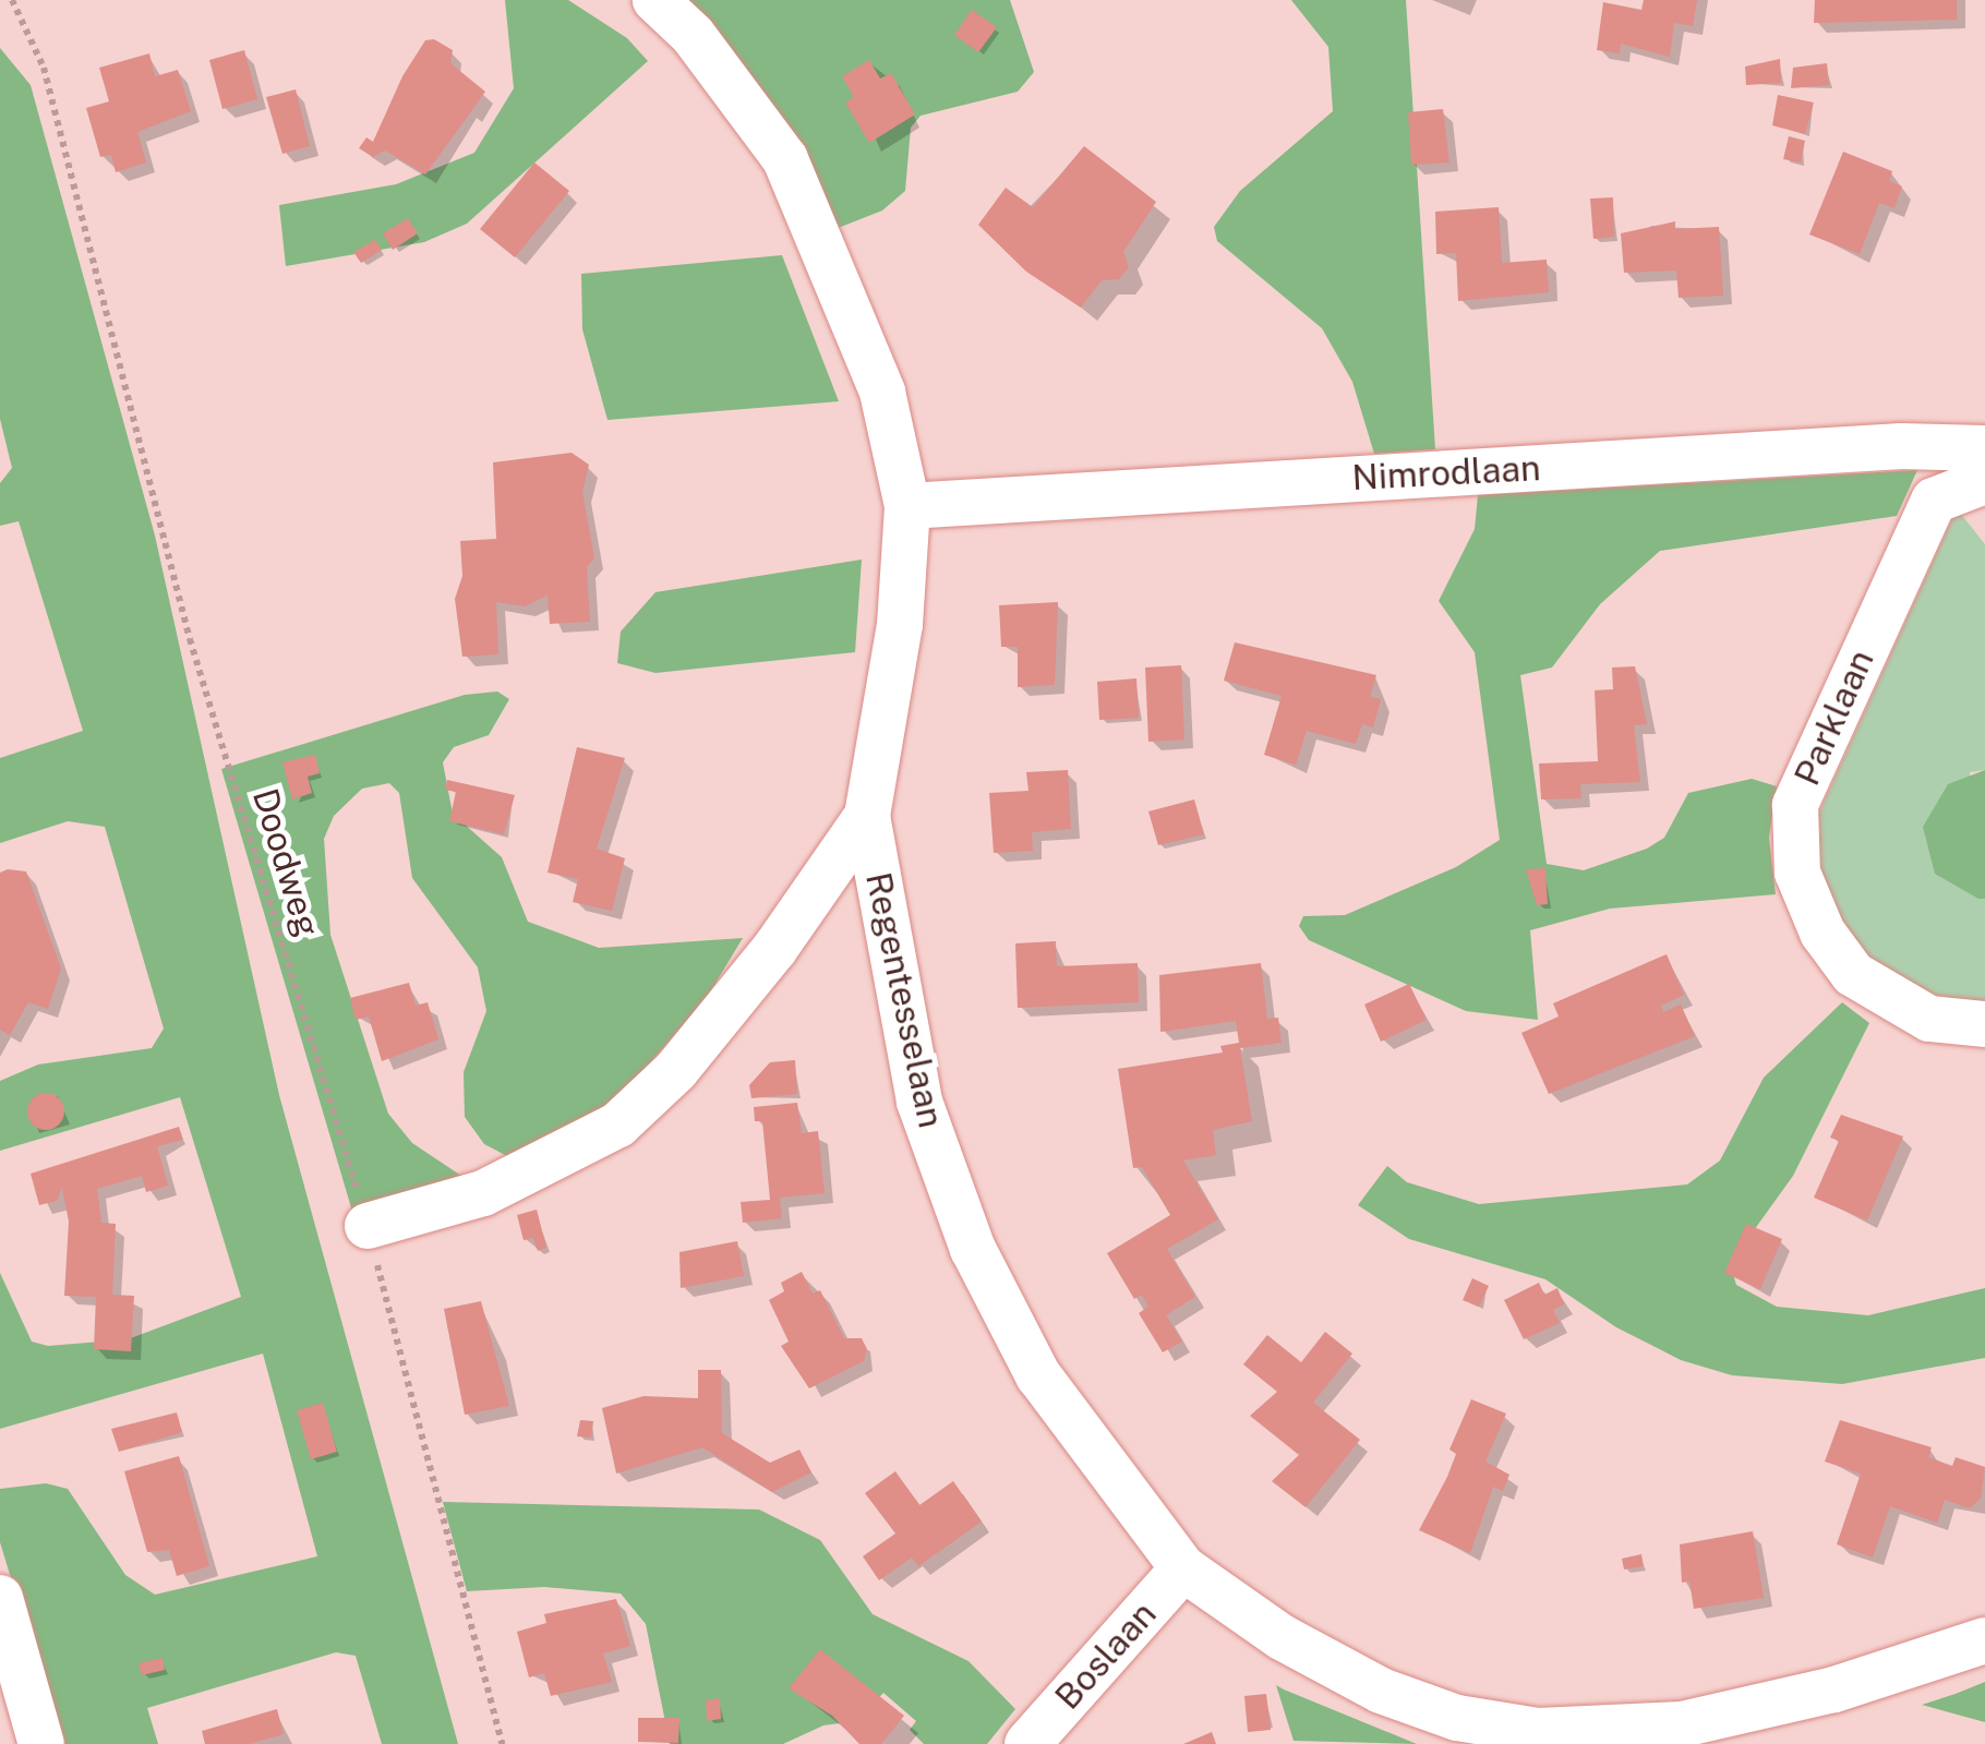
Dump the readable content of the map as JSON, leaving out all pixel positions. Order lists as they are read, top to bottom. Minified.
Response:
{"streets":{"street":["Nimrodlaan","Parklaan","Regentesselaan","Boslaan"],"path":["Doodweg"]},"crossings":[["Regentesselaan","Boslaan"]]}
